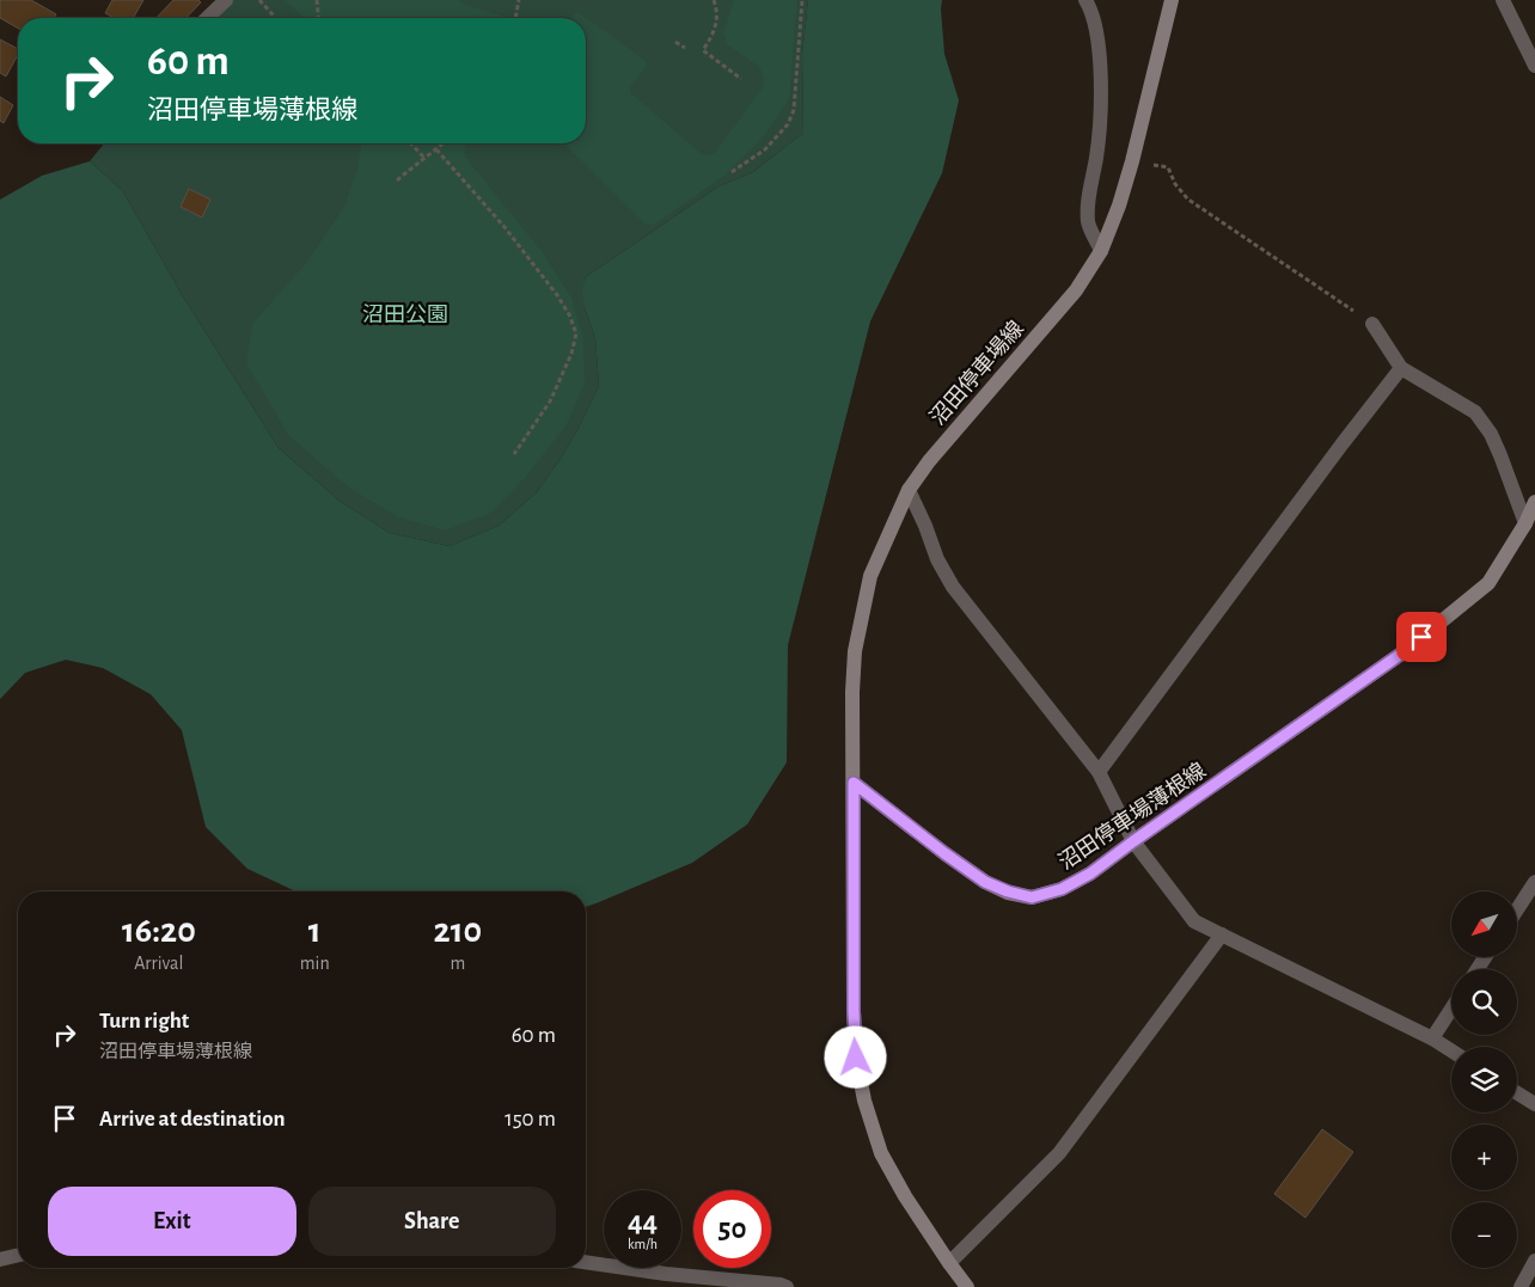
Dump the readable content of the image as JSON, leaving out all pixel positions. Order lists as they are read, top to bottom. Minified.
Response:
{"streets":{"main road":["沼田停車場線","沼田停車場薄根線"]},"crossings":[["沼田停車場線","沼田停車場薄根線"]],"parks":["沼田公園"],"north":"bottom left","page":{"turn":["60 m","沼田停車場薄根線"],"map_buttons":["+","−"],"eta":["16:20","Arrival","1","min","210","m"],"list":[{"name":"Turn right","note":"沼田停車場薄根線","value":"60 m"},{"name":"Arrive at destination","value":"150 m"}],"buttons":["Exit","Share"],"speed":"44 km/h","limit":"50"}}
